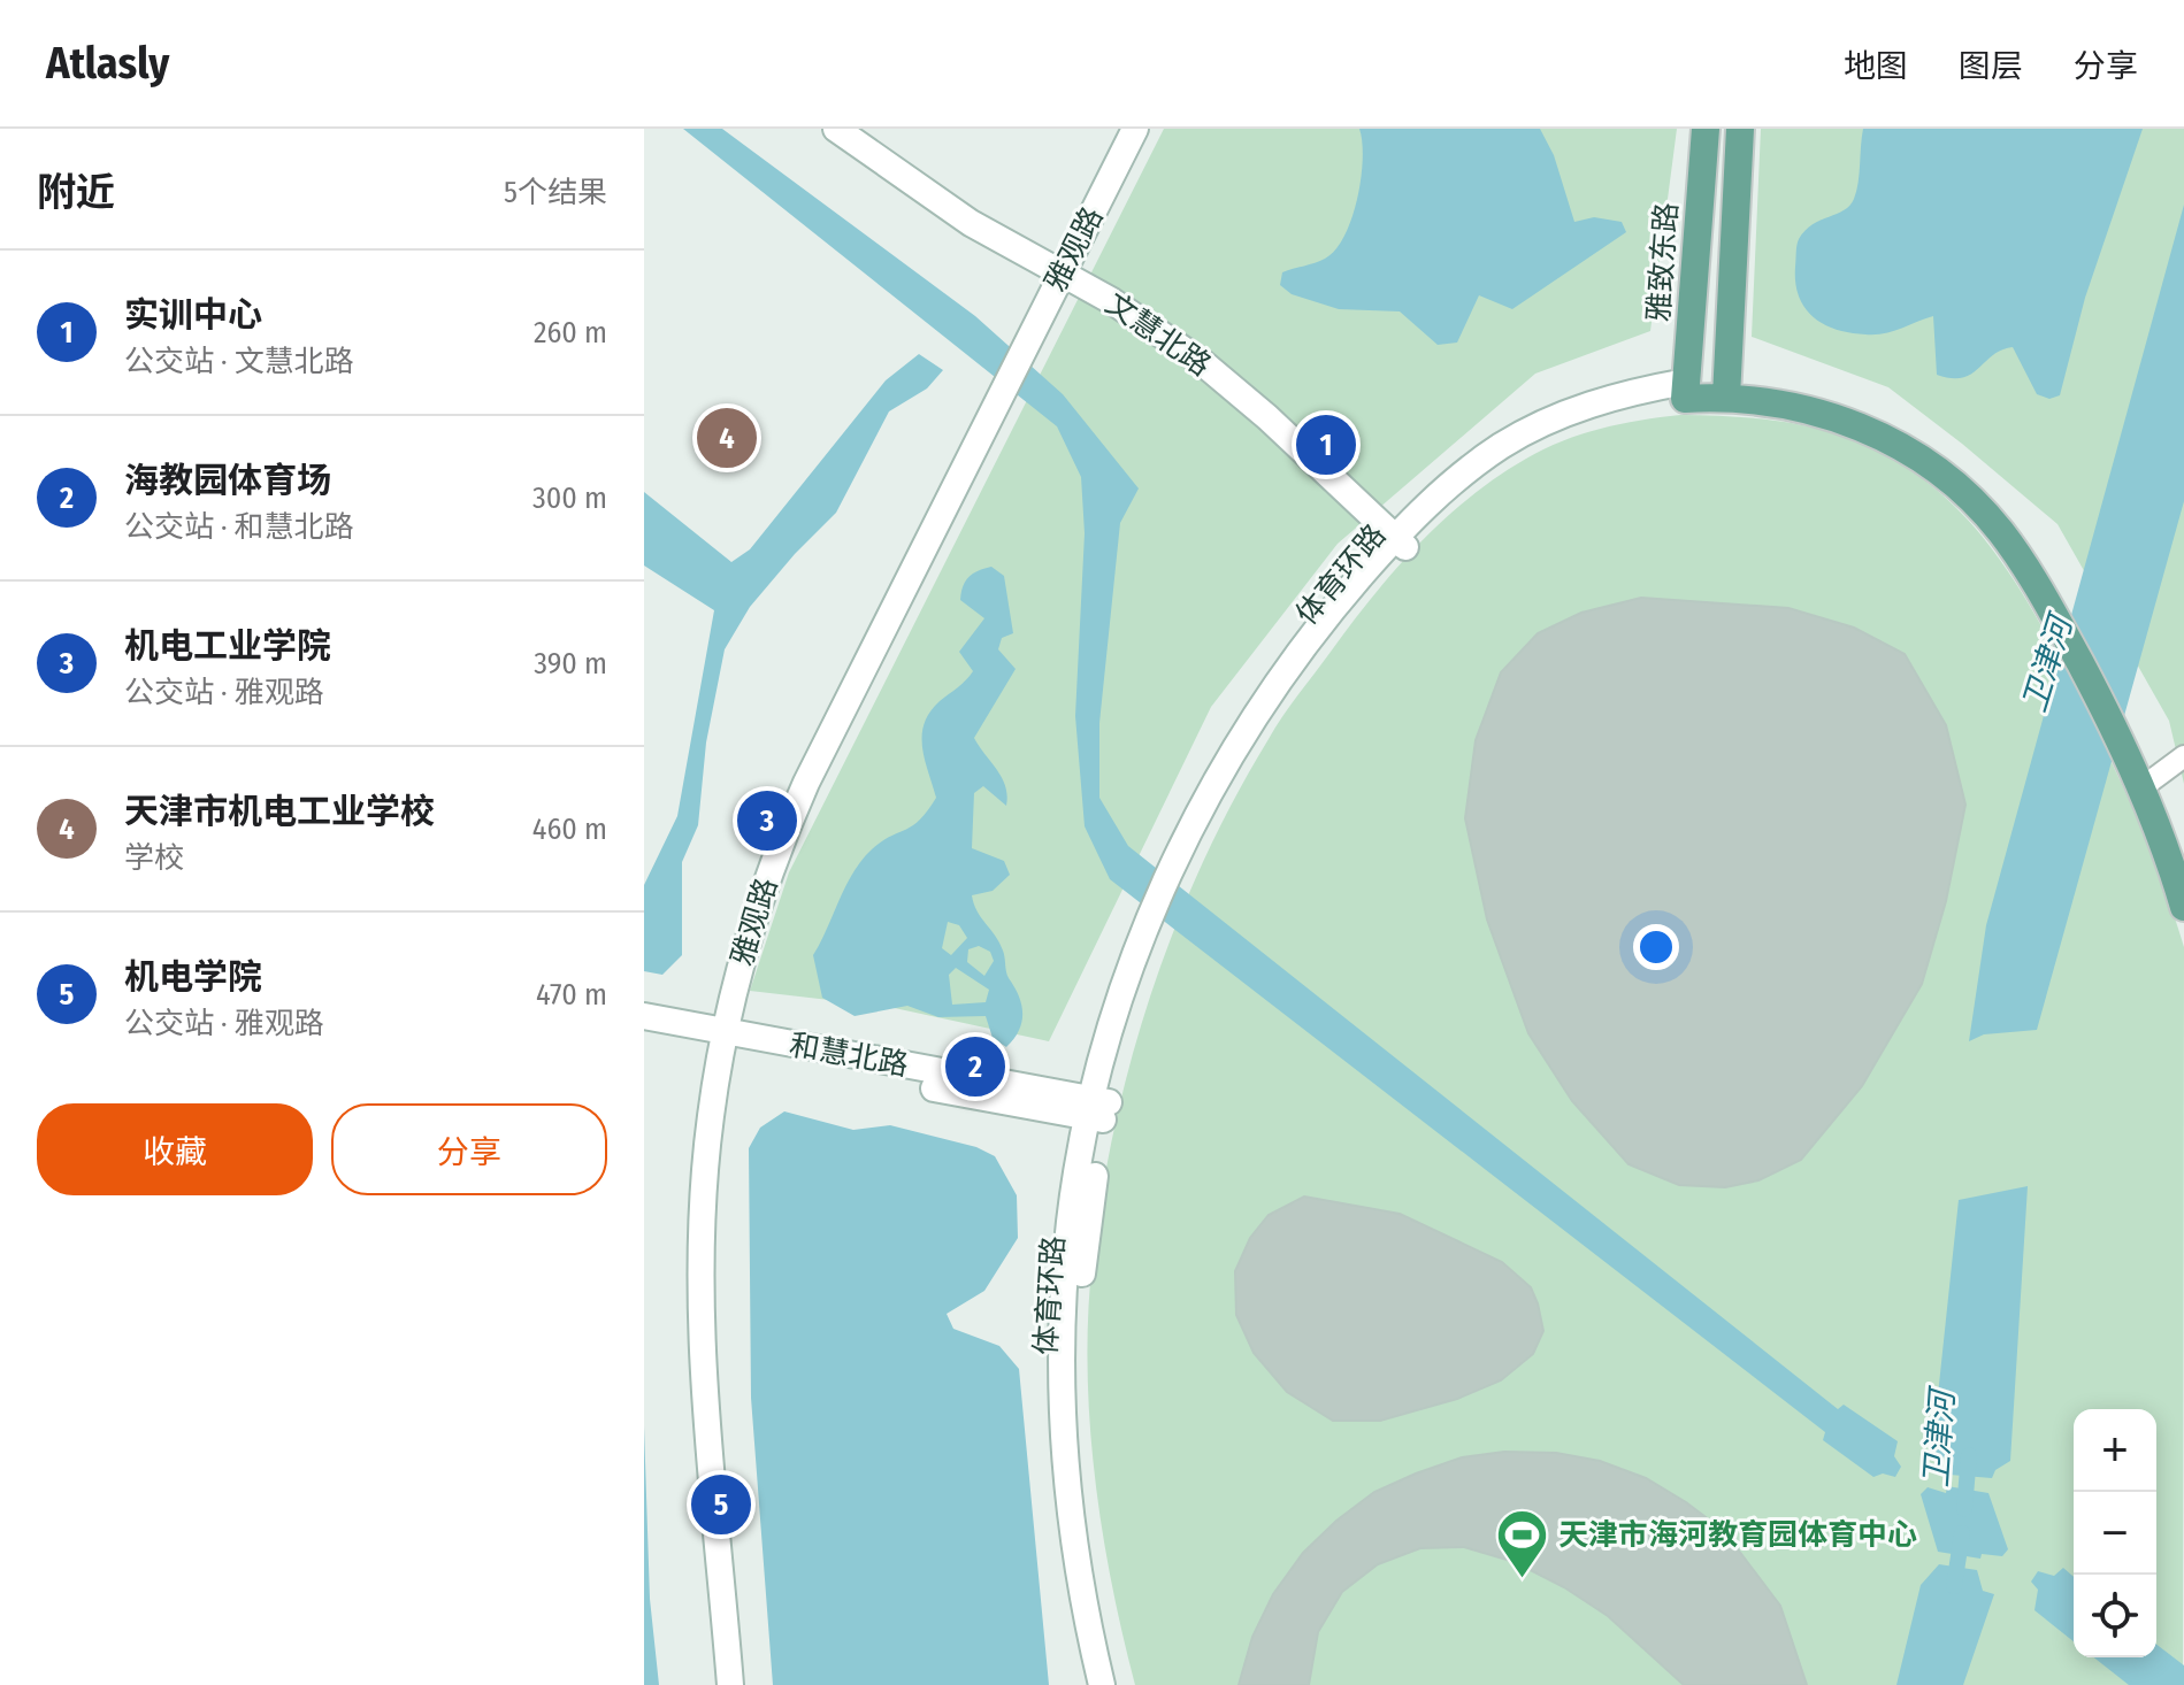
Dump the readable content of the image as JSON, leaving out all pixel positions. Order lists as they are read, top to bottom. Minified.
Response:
{"streets":{"main road":["雅观路","雅致东路","文慧北路","体育环路","和慧北路"]},"crossings":[["雅观路","文慧北路"],["雅观路","和慧北路"],["雅致东路","体育环路"],["文慧北路","体育环路"],["体育环路","和慧北路"]],"water":["卫津河"],"places":{"sports":["天津市海河教育园体育中心"]},"page":{"header":"Atlasly","nav":["地图","图层","分享"],"heading":["附近","5个结果"],"list":[{"mark":"1","name":"实训中心","note":"公交站 · 文慧北路","value":"260 m"},{"mark":"2","name":"海教园体育场","note":"公交站 · 和慧北路","value":"300 m"},{"mark":"3","name":"机电工业学院","note":"公交站 · 雅观路","value":"390 m"},{"mark":"4","name":"天津市机电工业学校","note":"学校","value":"460 m"},{"mark":"5","name":"机电学院","note":"公交站 · 雅观路","value":"470 m"}],"pins":["4","1","3","2","5"],"buttons":["收藏","分享"],"map_buttons":["+","−"]}}
